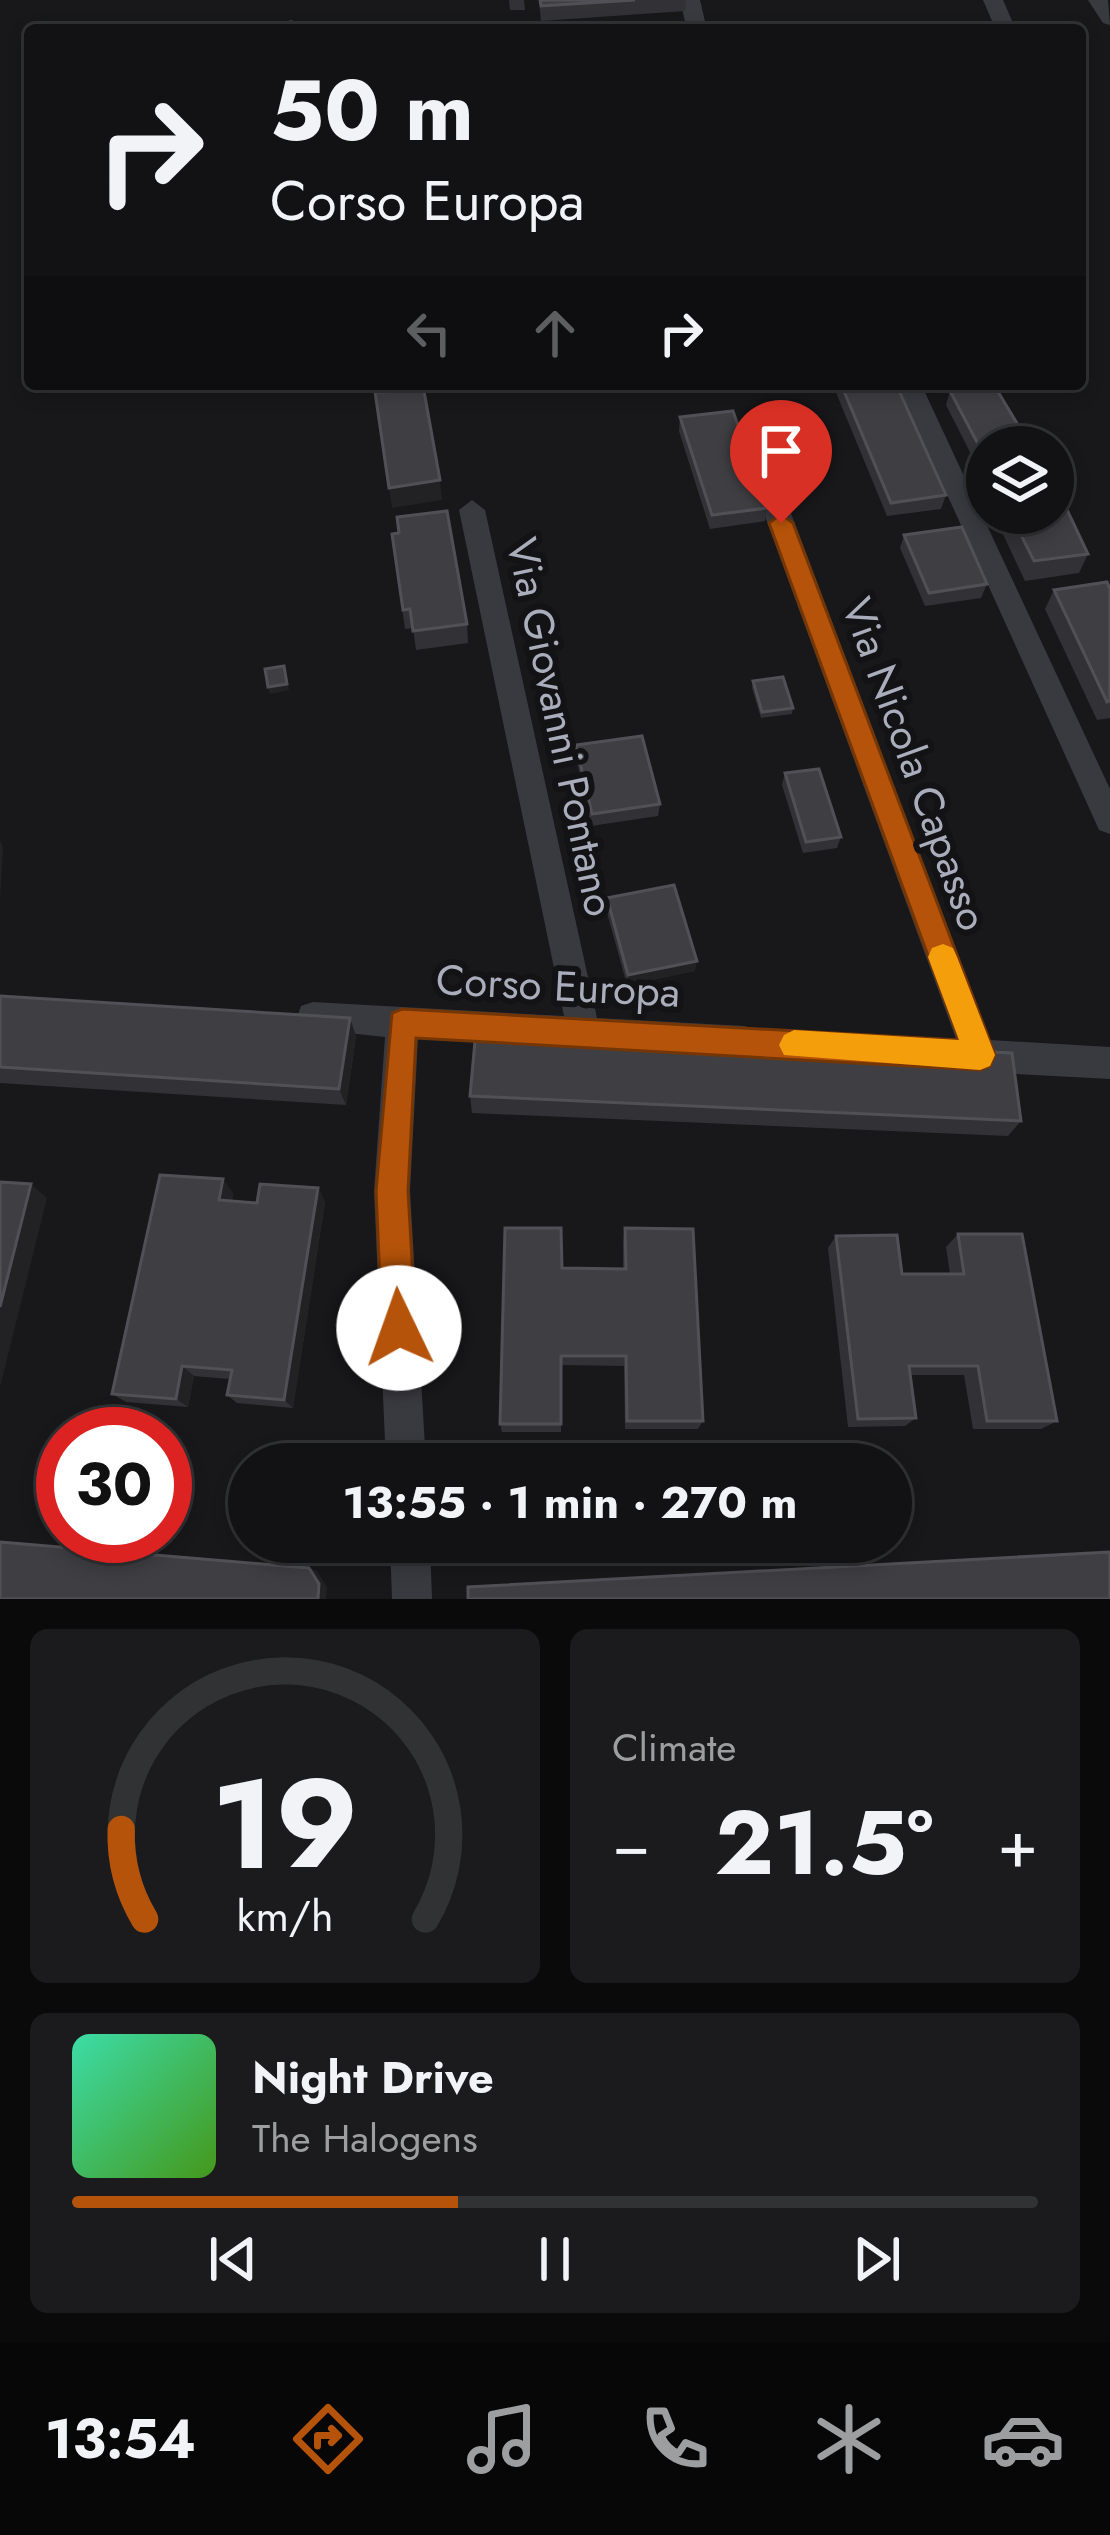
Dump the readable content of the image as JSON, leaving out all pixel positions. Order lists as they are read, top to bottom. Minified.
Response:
{"streets":{"street":["Via Giovanni Pontano","Via Nicola Capasso","Corso Europa"]},"crossings":[["Via Giovanni Pontano","Corso Europa"]],"page":{"turn":["50 m","Corso Europa"],"limit":"30","trip":"13:55 · 1 min · 270 m","tile":"Climate","heat":["−","21.5°","+"],"song":["Night Drive","The Halogens"],"tabs":"13:54","gauge":["19","km/h"]}}
